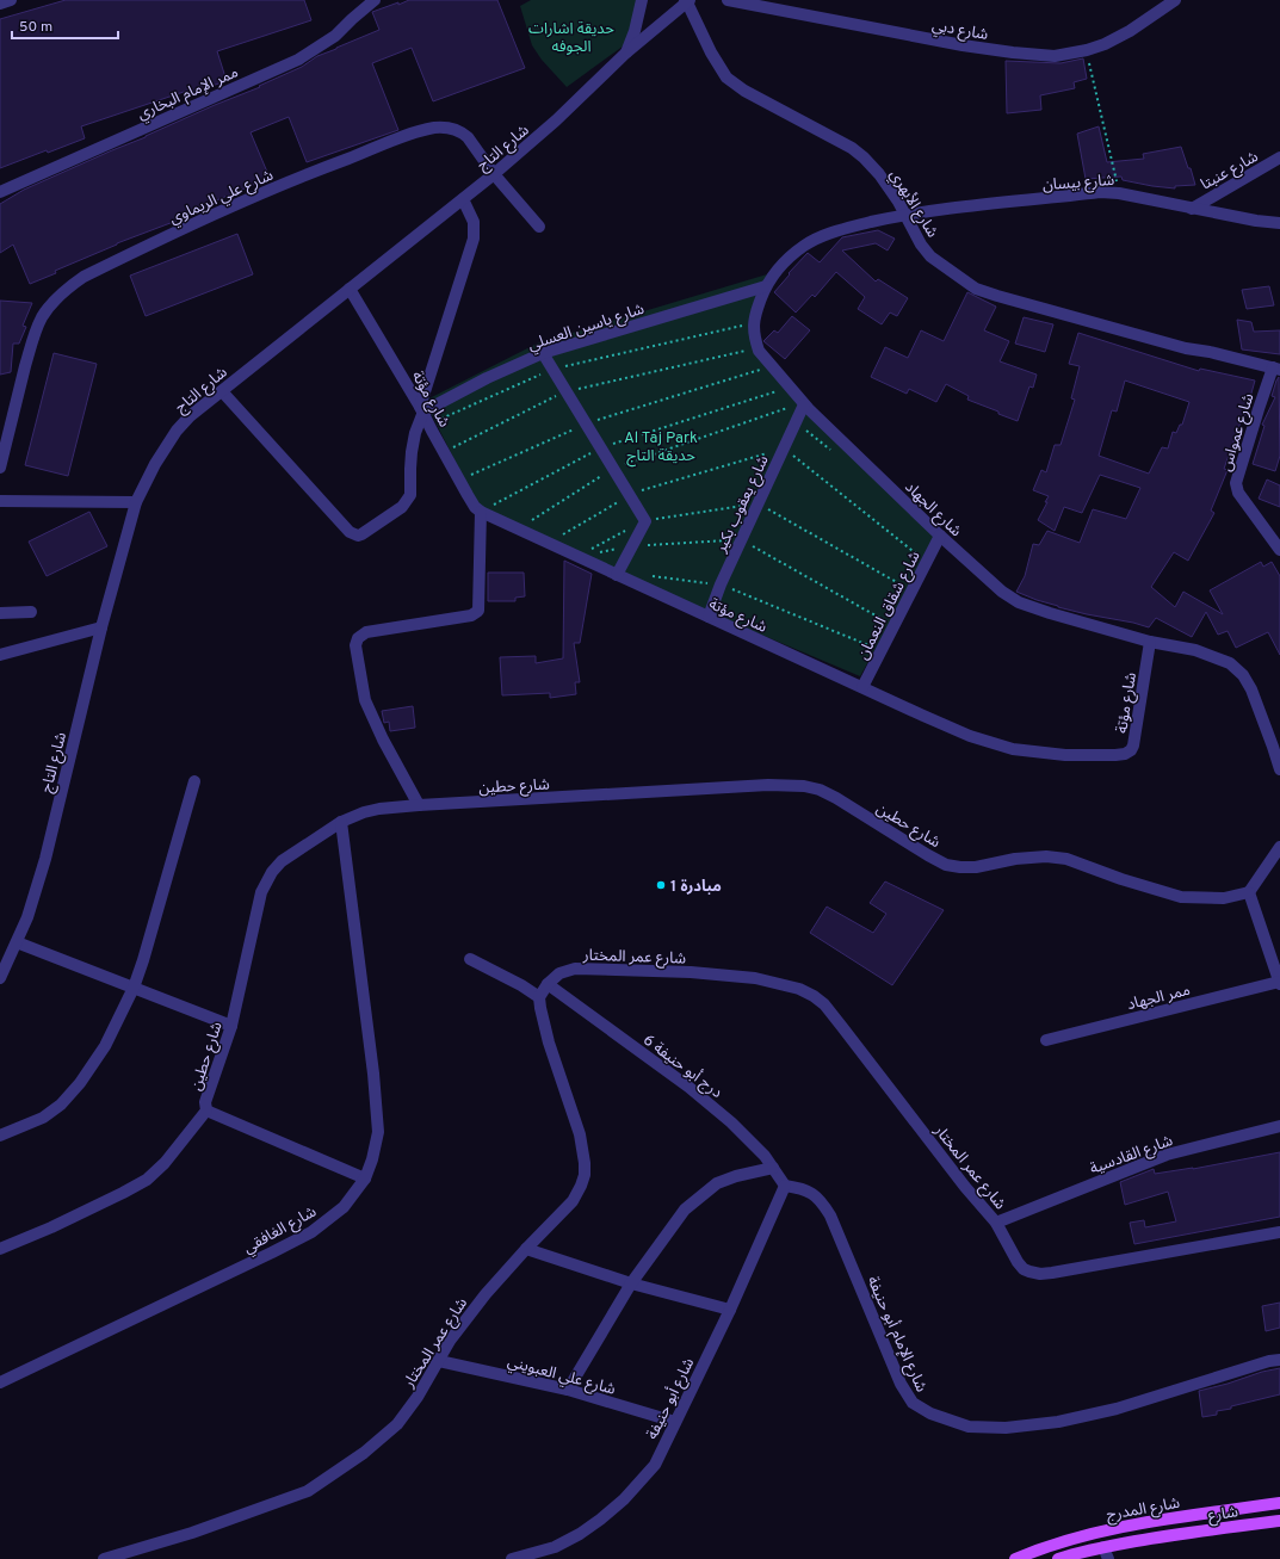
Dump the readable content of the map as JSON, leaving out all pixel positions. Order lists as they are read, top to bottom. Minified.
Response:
{"streets":{"main road":["شارع المدرج","شارع"],"street":["شارع دبي","ممر الإمام البخاري","شارع التاج","شارع عنبتا","شارع بيسان","شارع علي الريماوي","شارع الأبهري","شارع ياسين العسلي","شارع مؤتة","شارع عمواس","شارع يعقوب بكير","شارع الجهاد","شارع شقاق النعمان","شارع حطين","شارع عمر المختار","ممر الجهاد","درج أبو حنيفة 6","شارع القادسية","شارع الغافقي","شارع الإمام أبو حنيفة","شارع علي العبويني","شارع أبو حنيفة"]},"crossings":[["شارع التاج","شارع علي الريماوي"],["شارع التاج","شارع الأبهري"],["شارع التاج","شارع مؤتة"],["شارع عنبتا","شارع بيسان"],["شارع بيسان","شارع الأبهري"],["شارع الأبهري","شارع عمواس"],["شارع ياسين العسلي","شارع مؤتة"],["شارع مؤتة","شارع يعقوب بكير"],["شارع مؤتة","شارع الجهاد"],["شارع مؤتة","شارع شقاق النعمان"],["شارع يعقوب بكير","شارع الجهاد"],["شارع الجهاد","شارع شقاق النعمان"],["شارع حطين","شارع الغافقي"],["شارع عمر المختار","درج أبو حنيفة 6"],["شارع عمر المختار","شارع القادسية"],["شارع عمر المختار","شارع علي العبويني"],["درج أبو حنيفة 6","شارع الإمام أبو حنيفة"],["درج أبو حنيفة 6","شارع أبو حنيفة"],["شارع الإمام أبو حنيفة","شارع أبو حنيفة"],["شارع علي العبويني","شارع أبو حنيفة"]],"parks":["حديقة اشارات الجوفه","Al Taj Park حديقة التاج"],"places":["مبادرة 1"],"scale_bar":"50 m"}
